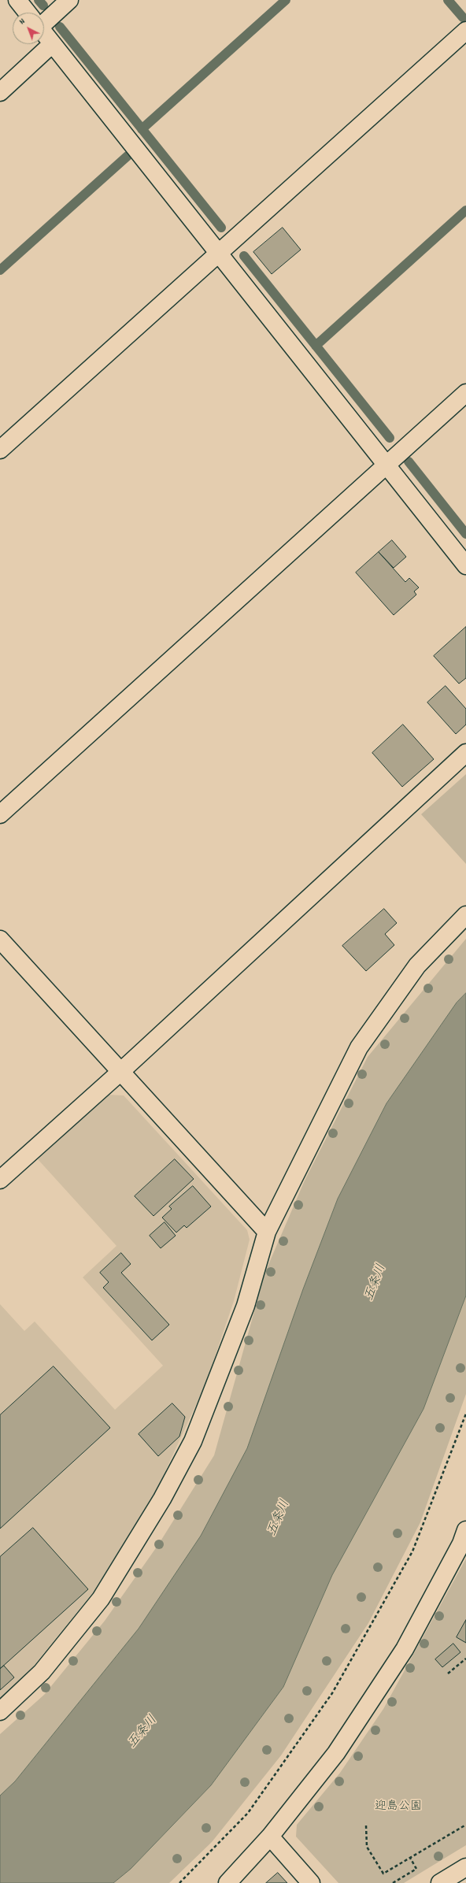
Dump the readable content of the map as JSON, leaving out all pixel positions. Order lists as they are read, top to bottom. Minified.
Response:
{"water":["五条川"],"parks":["迎島公園"],"north":"top left"}
